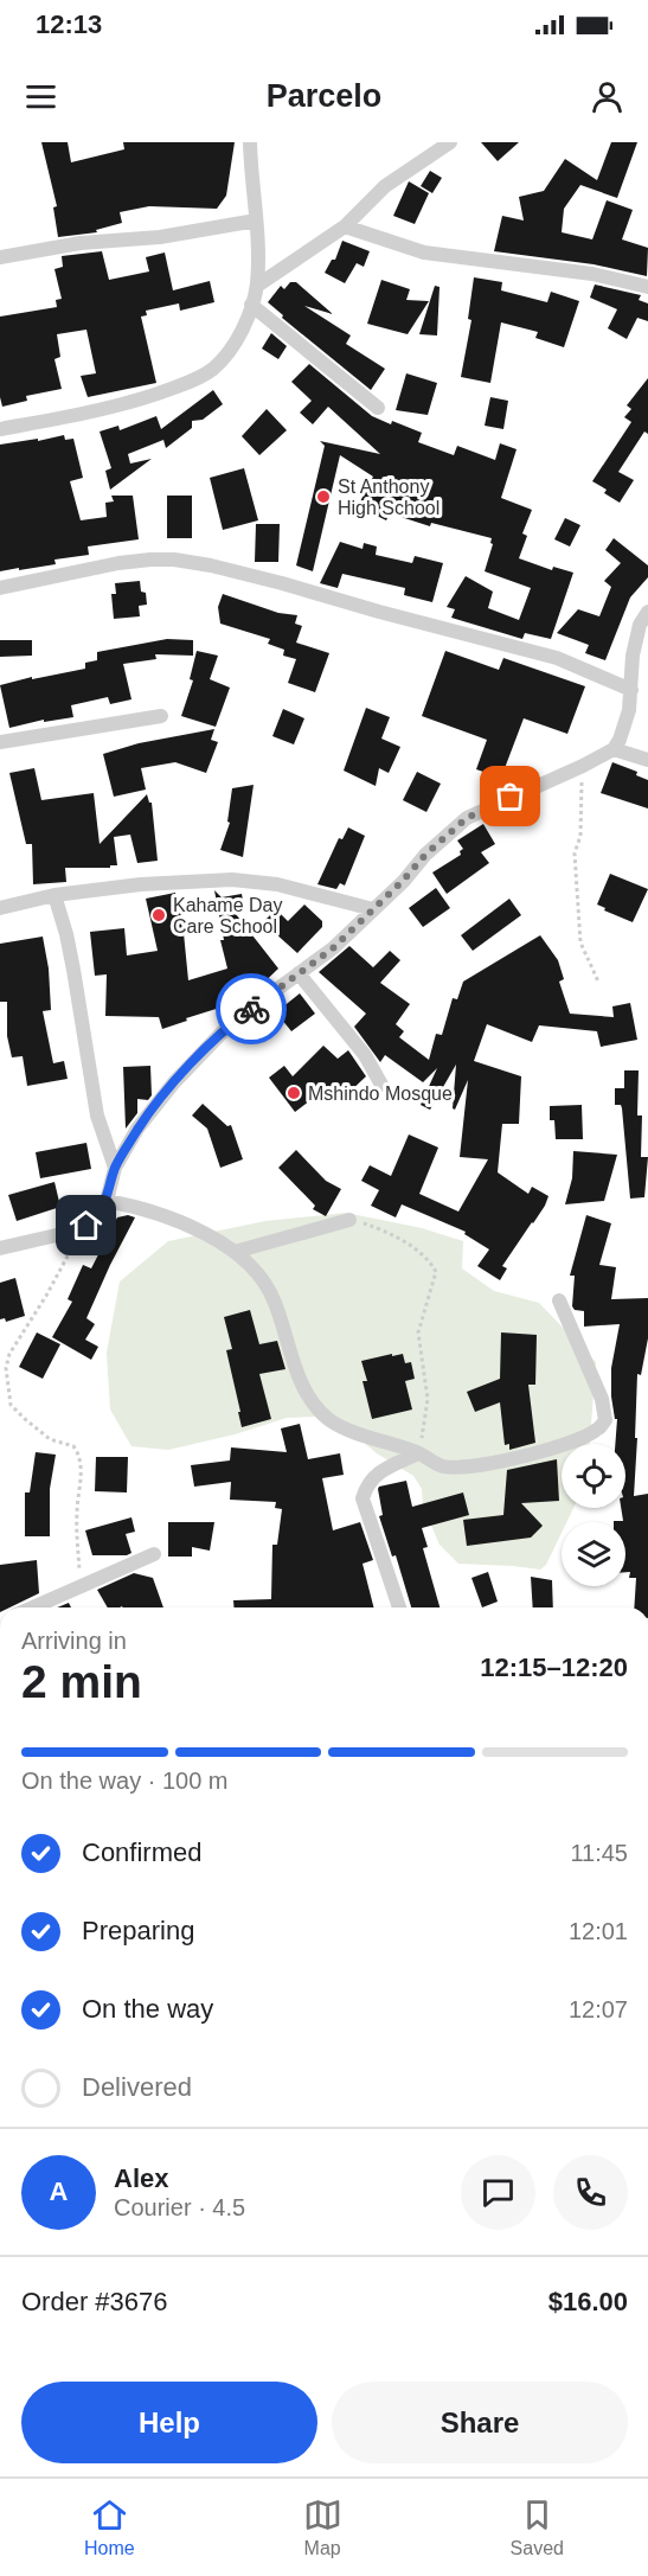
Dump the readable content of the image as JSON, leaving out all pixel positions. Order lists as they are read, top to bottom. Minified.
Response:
{"places":["St Anthony High School","Kahame Day Care School","Mshindo Mosque"],"page":{"status":"12:13","header":"Parcelo","heading":["2 min","Arriving in","12:15–12:20"],"panel":["Alex","Courier · 4.5","Order #3676","$16.00"],"bar":"On the way · 100 m","list":[["Confirmed","11:45"],["Preparing","12:01"],["On the way","12:07"],"Delivered"],"round":"A","buttons":["Help","Share"],"tabs":["Home","Map","Saved"]}}
